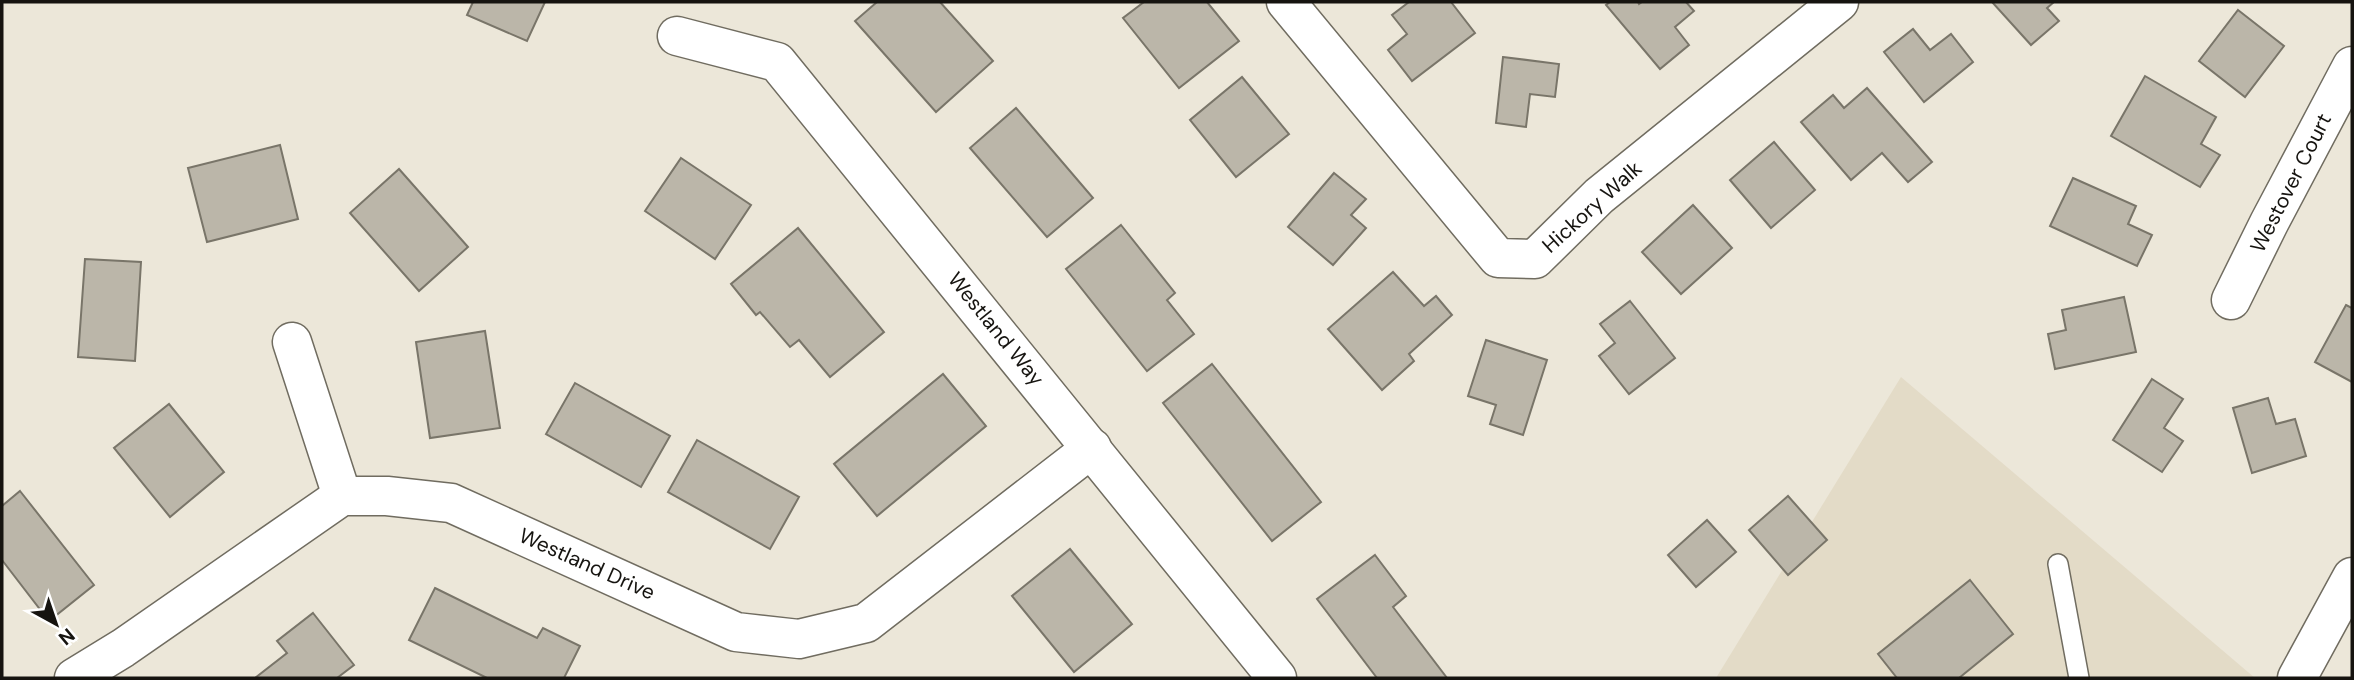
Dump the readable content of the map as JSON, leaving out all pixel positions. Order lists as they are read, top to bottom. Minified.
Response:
{"streets":{"street":["Westover Court","Hickory Walk","Westland Way","Westland Drive"]},"crossings":[["Westland Way","Westland Drive"]],"north":"bottom right"}
